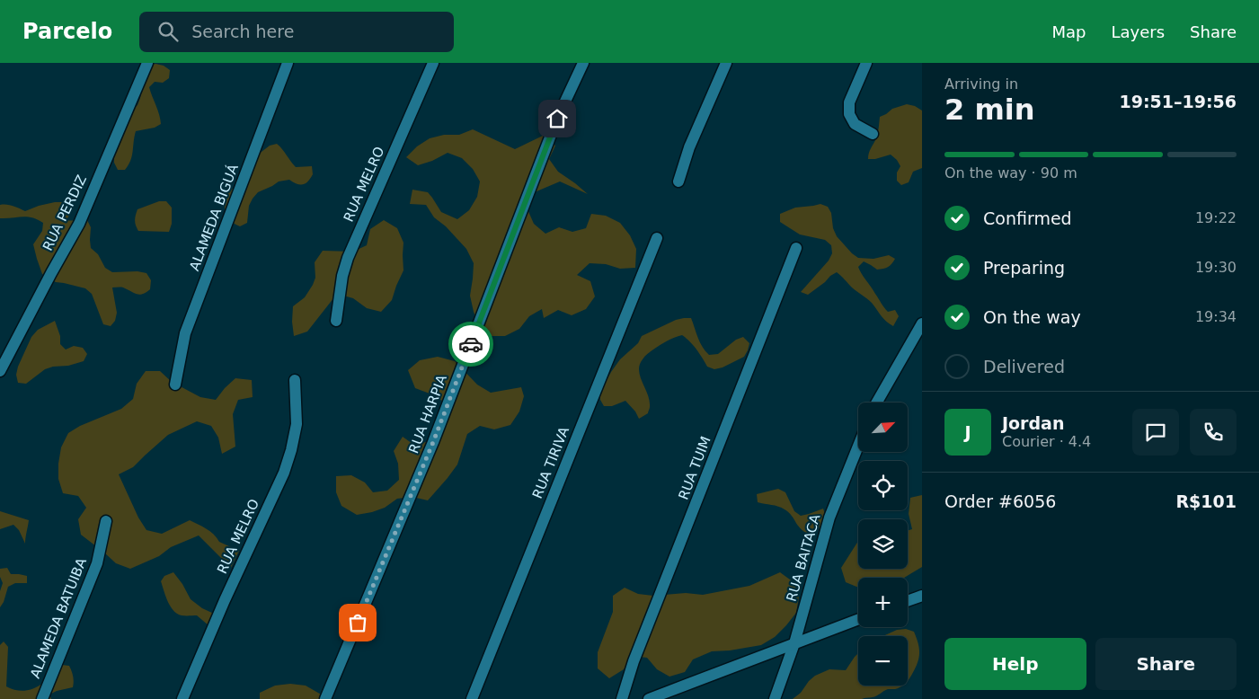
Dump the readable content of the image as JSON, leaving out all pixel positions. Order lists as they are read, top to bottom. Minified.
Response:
{"streets":{"street":["RUA MELRO","RUA PERDIZ","ALAMEDA BIGUÁ","RUA HARPIA","RUA TIRIVA","RUA TUIM","RUA BAITACA","ALAMEDA BATUIBA"]},"north":"top right","page":{"header":"Parcelo","search":"Search here","nav":["Map","Layers","Share"],"heading":["2 min","Arriving in","19:51–19:56"],"panel":["Jordan","Courier · 4.4","Order #6056","R$101"],"bar":"On the way · 90 m","list":[["Confirmed","19:22"],["Preparing","19:30"],["On the way","19:34"],"Delivered"],"map_buttons":["+","−"],"round":"J","buttons":["Help","Share"]}}
